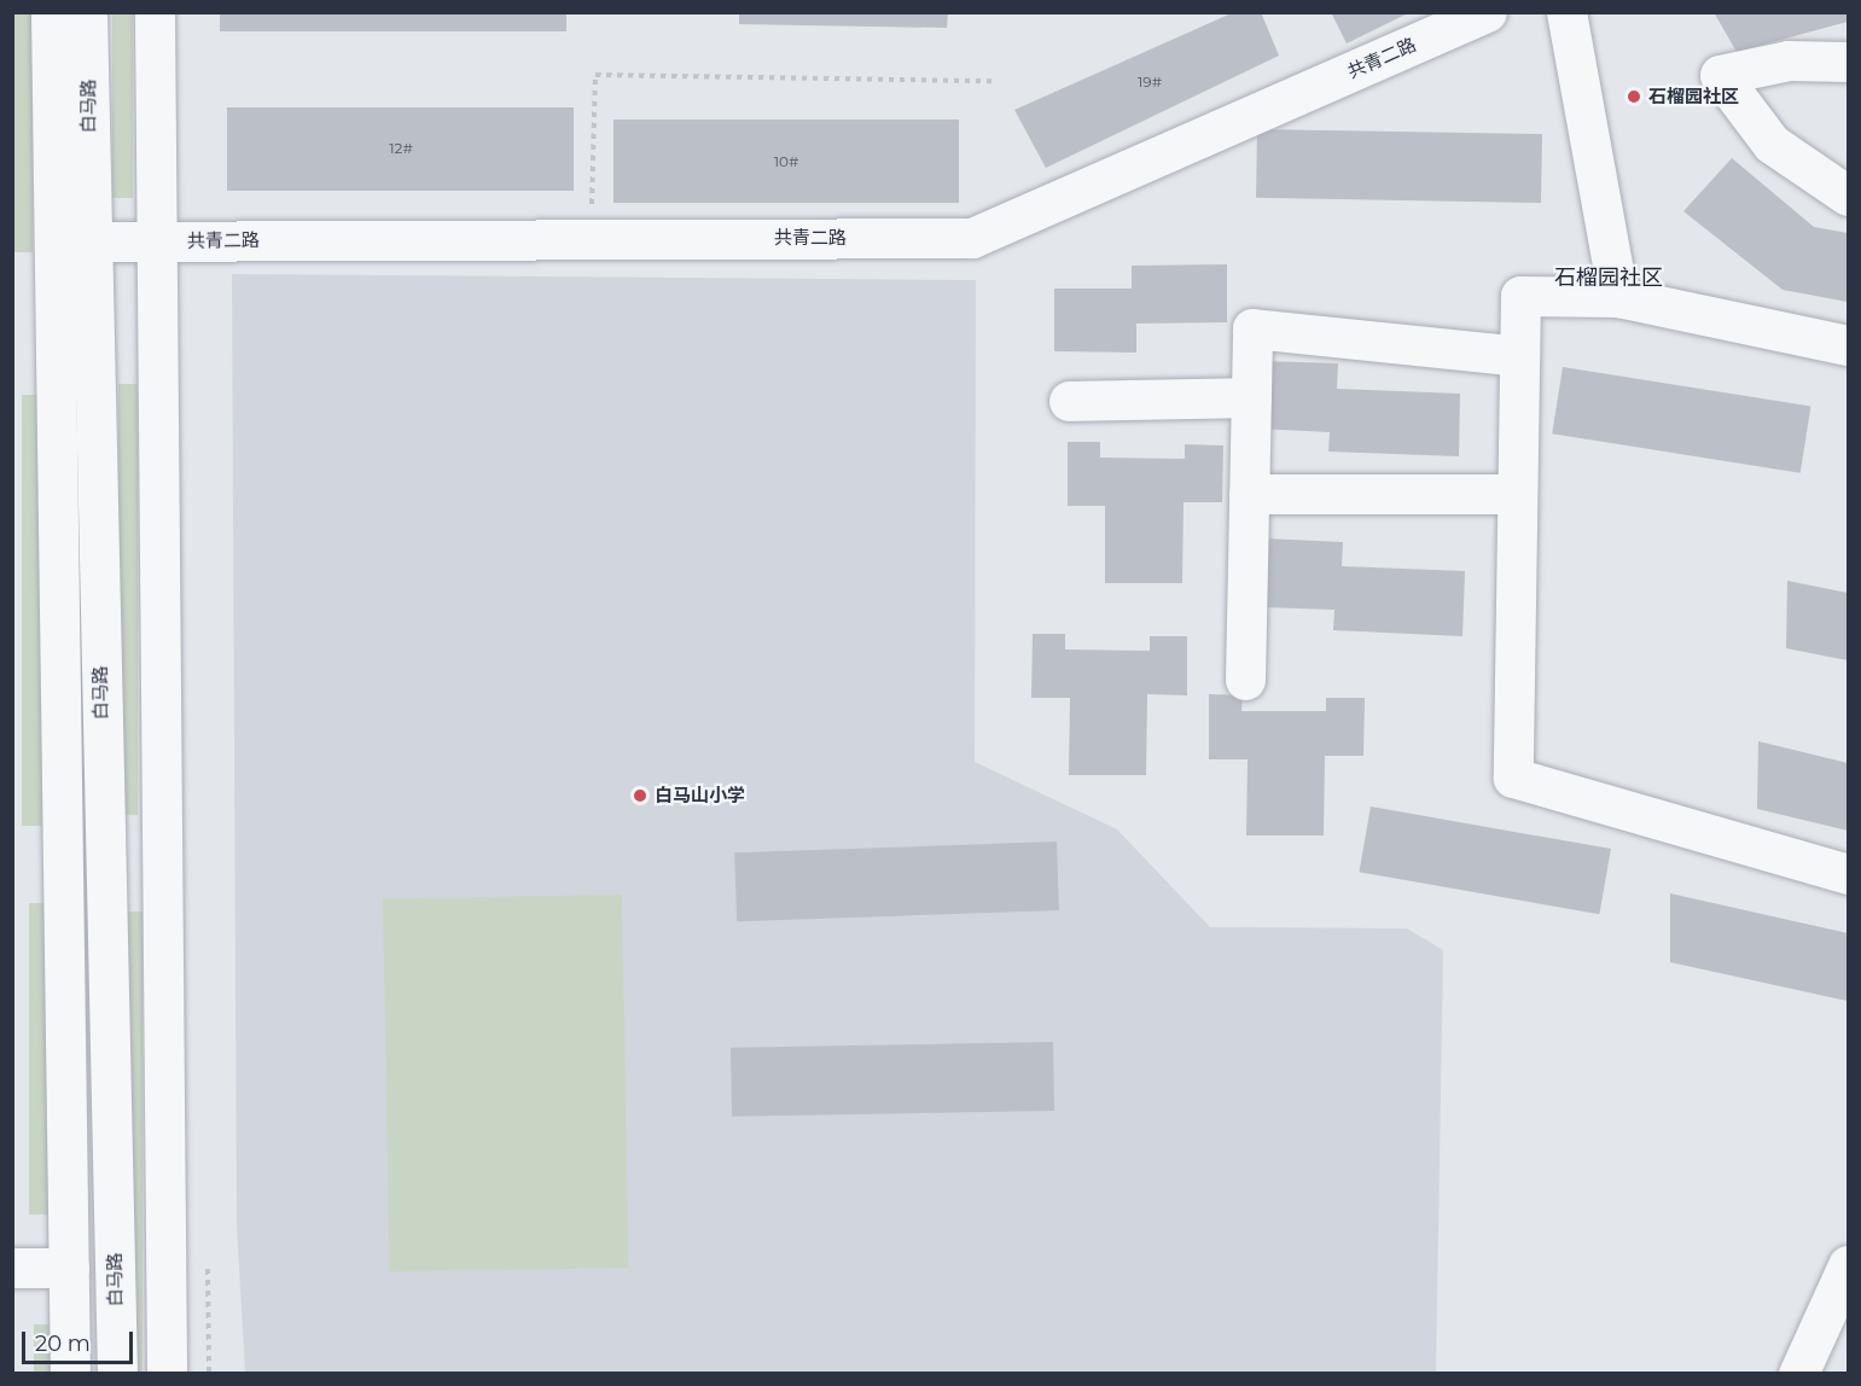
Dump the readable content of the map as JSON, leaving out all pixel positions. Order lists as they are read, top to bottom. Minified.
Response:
{"streets":{"street":["共青二路","白马路"]},"crossings":[["共青二路","白马路"]],"districts":["石榴园社区"],"places":["石榴园社区","白马山小学"],"house_numbers":["19#","12#","10#"],"scale_bar":"20 m"}
